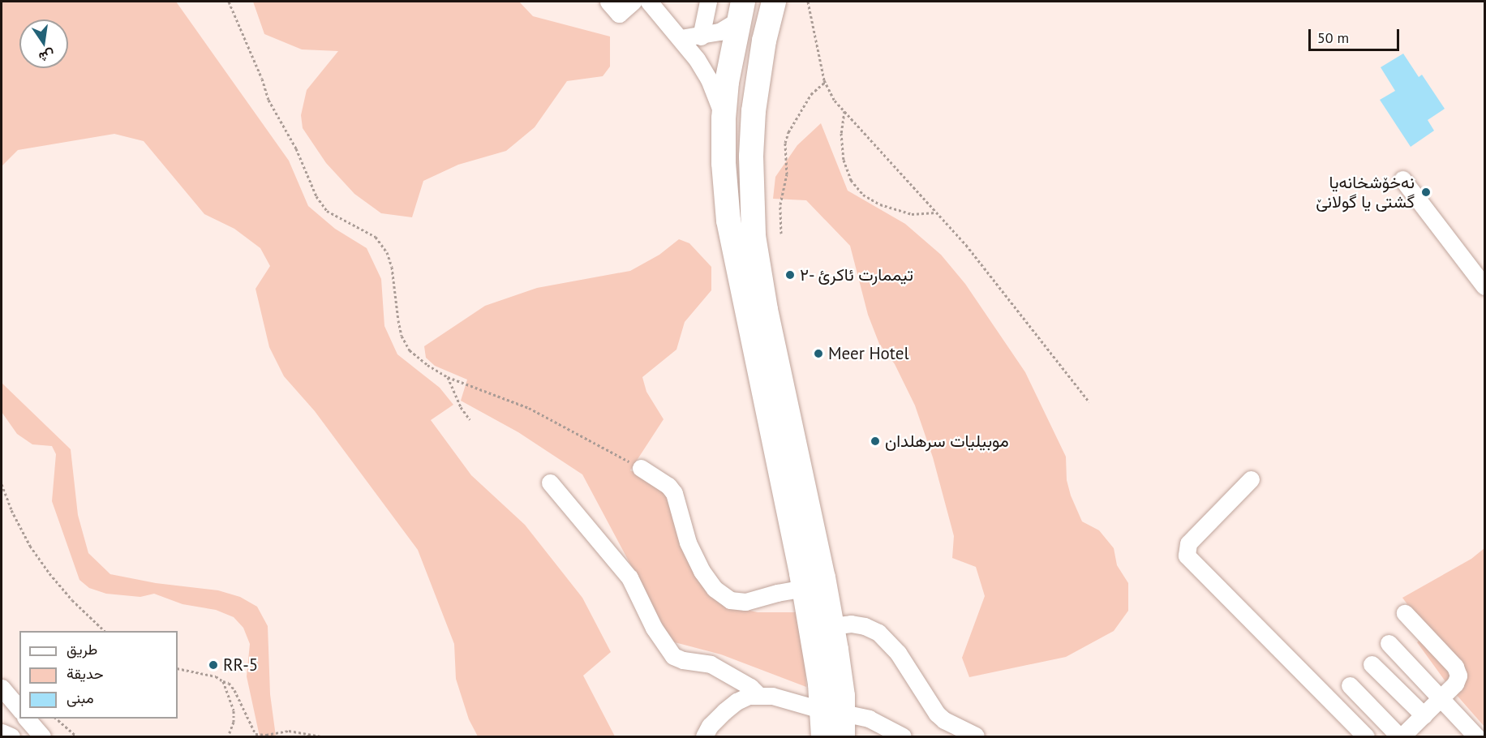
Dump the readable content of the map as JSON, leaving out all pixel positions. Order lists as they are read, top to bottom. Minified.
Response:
{"places":["نەخۆشخانەیا گشتی یا گولانێ","تيممارت ئاكرئ -٢","Meer Hotel","موبيليات سرهلدان","RR-5"],"legend":["طريق","حديقة","مبنى"],"scale_bar":"50 m","north":"bottom"}
